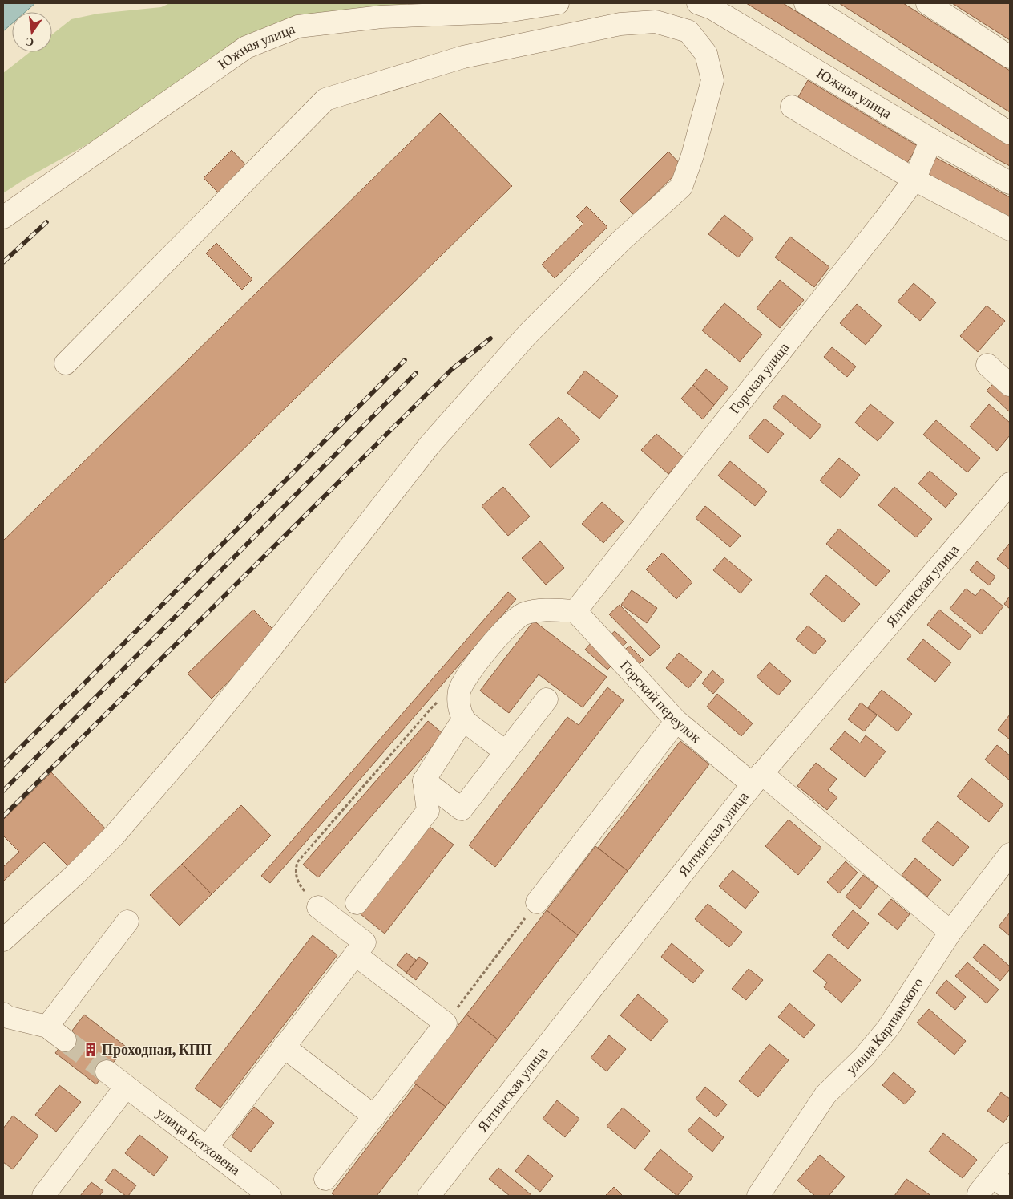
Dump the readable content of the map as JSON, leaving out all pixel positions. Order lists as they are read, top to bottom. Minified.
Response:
{"streets":{"street":["Южная улица","Горская улица","Ялтинская улица","Горский переулок","улица Карпинского","улица Бетховена"]},"crossings":[["Южная улица","Горская улица"],["Горская улица","Горский переулок"],["Ялтинская улица","Горский переулок"],["Горский переулок","улица Карпинского"]],"places":{"building":["Проходная, КПП"]},"north":"bottom"}
